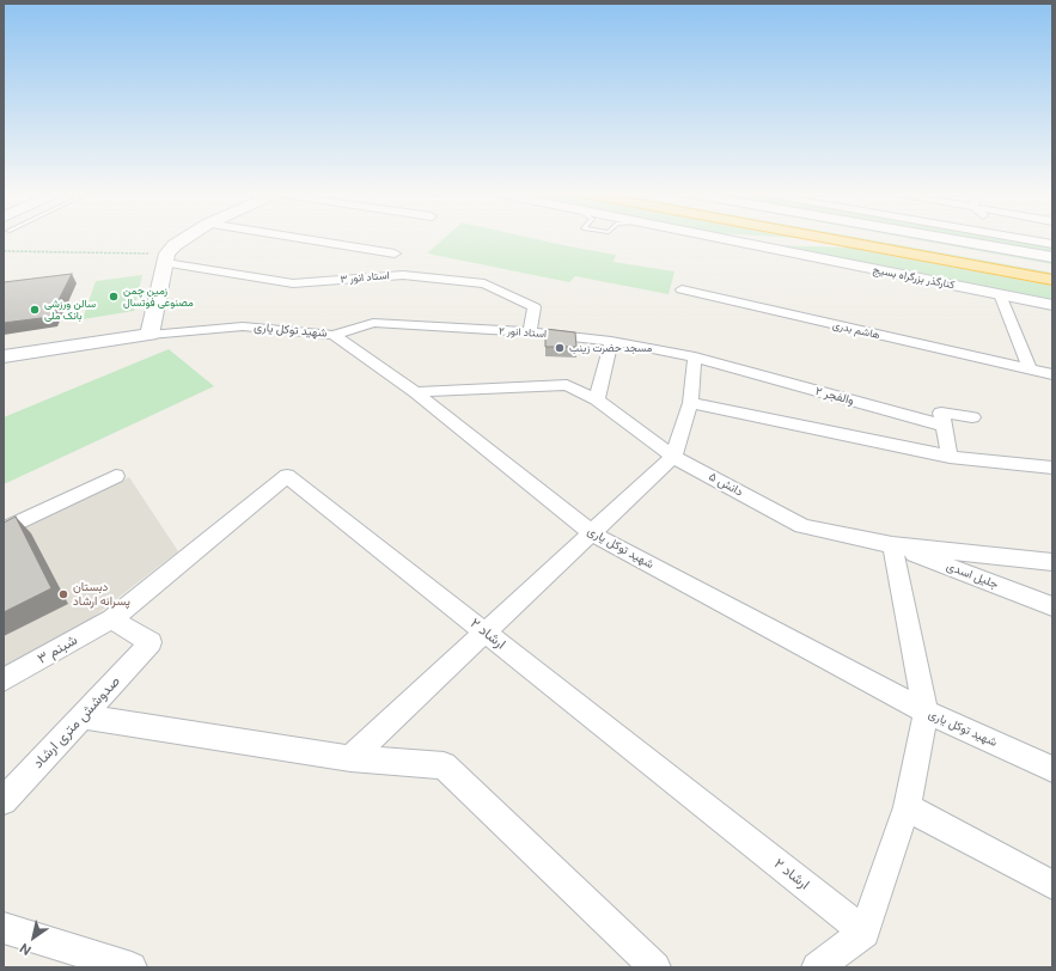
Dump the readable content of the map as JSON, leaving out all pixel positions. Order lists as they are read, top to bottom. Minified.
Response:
{"streets":{"street":["استاد انور ۳","کنارگذر بزرگراه بسیج","شهید توکل یاری","هاشم بدری","استاد انور ۲","والفجر ۲","دانش ۵","جلیل اسدی","ارشاد ۲","شبنم ۳","صدوشش متری ارشاد"]},"crossings":[["استاد انور ۳","استاد انور ۲"],["شهید توکل یاری","استاد انور ۲"],["شهید توکل یاری","دانش ۵"],["استاد انور ۲","والفجر ۲"],["دانش ۵","جلیل اسدی"],["ارشاد ۲","شبنم ۳"],["ارشاد ۲","صدوشش متری ارشاد"],["شبنم ۳","صدوشش متری ارشاد"]],"places":["زمین چمن مصنوعی فوتسال","سالن ورزشی بانک ملی","مسجد حضرت زینب","دبستان پسرانه ارشاد"],"north":"bottom left"}
